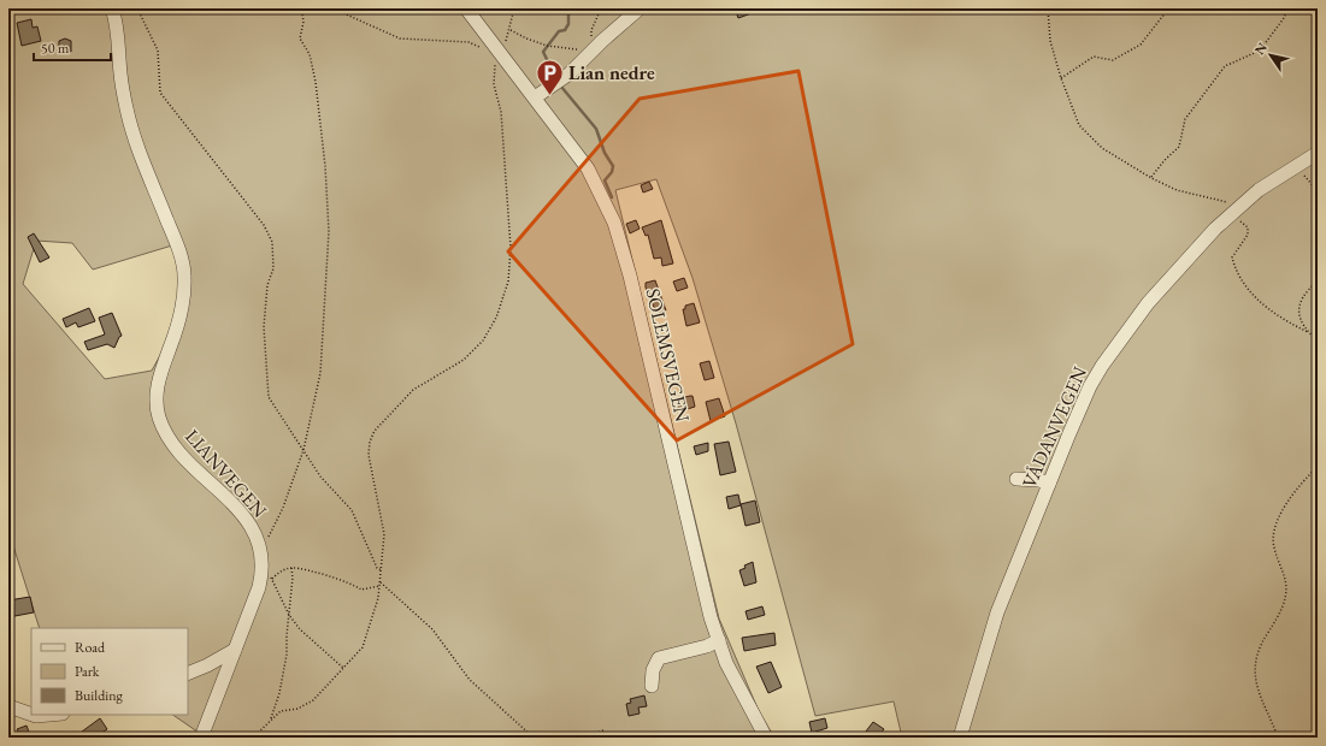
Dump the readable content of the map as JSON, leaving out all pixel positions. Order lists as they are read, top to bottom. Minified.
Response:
{"streets":{"street":["SOLEMSVEGEN","VÅDANVEGEN","LIANVEGEN"]},"places":{"parking":["Lian nedre"]},"legend":["Road","Park","Building"],"scale_bar":"50 m","north":"top left"}
